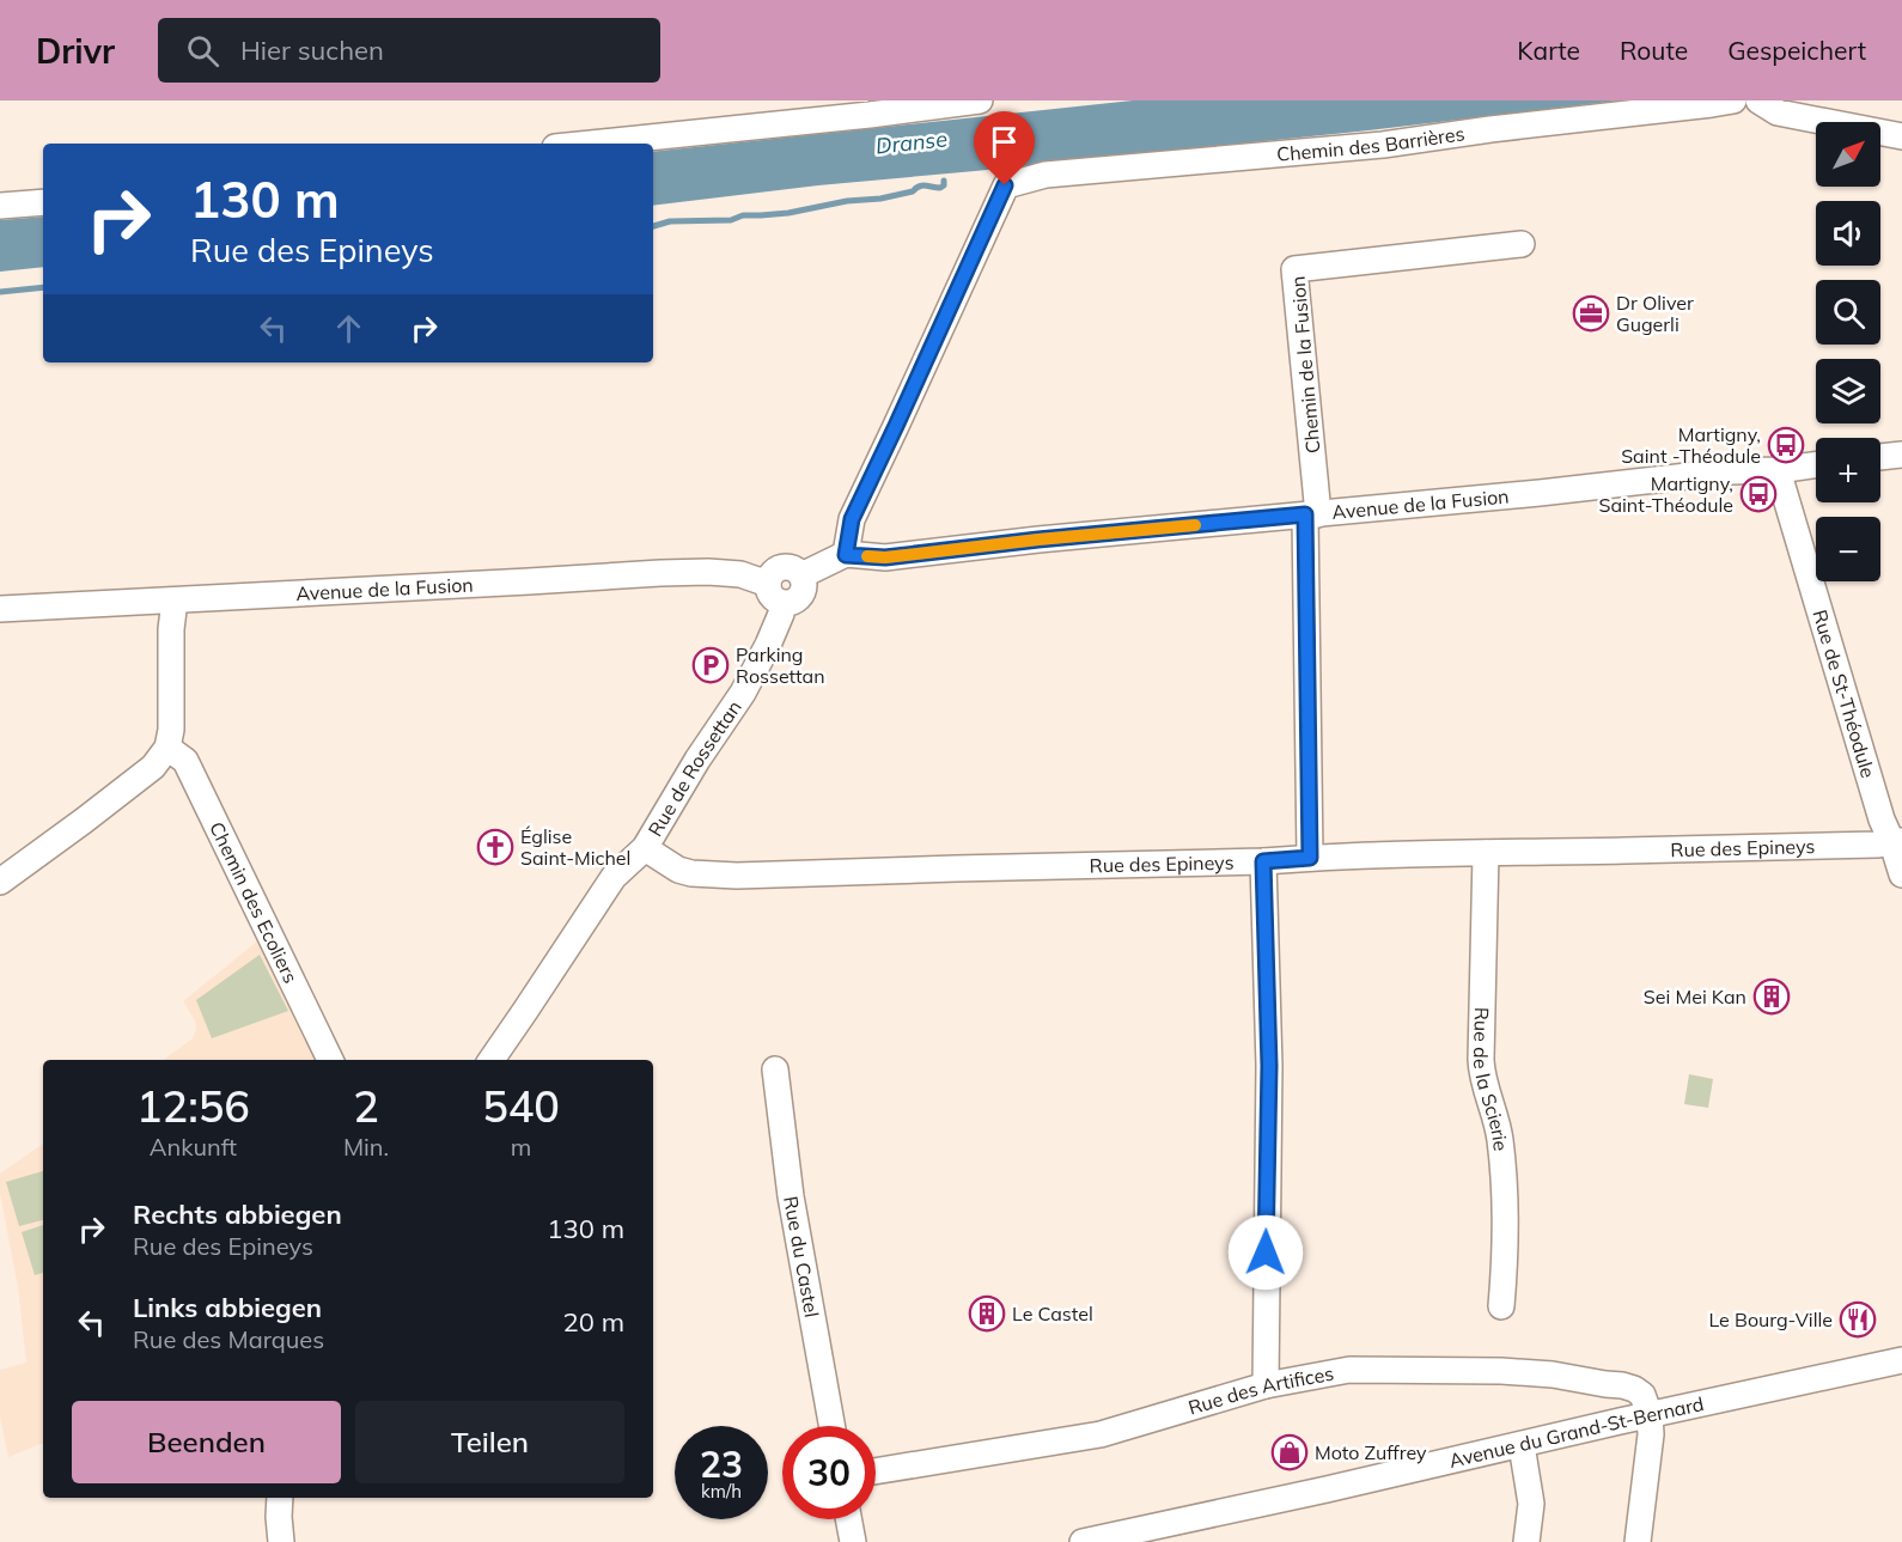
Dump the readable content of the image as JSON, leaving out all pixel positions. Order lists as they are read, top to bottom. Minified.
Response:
{"streets":{"street":["Chemin des Barrières","Chemin de la Fusion","Avenue de la Fusion","Rue de St-Théodule","Rue de Rossettan","Rue des Epineys","Chemin des Ecoliers","Rue de la Scierie","Rue du Castel","Rue des Artifices","Avenue du Grand-St-Bernard"]},"crossings":[["Chemin des Barrières","Avenue de la Fusion"],["Chemin de la Fusion","Avenue de la Fusion"],["Avenue de la Fusion","Rue de St-Théodule"],["Avenue de la Fusion","Rue de Rossettan"],["Rue de St-Théodule","Rue des Epineys"],["Rue de Rossettan","Rue des Epineys"],["Rue des Epineys","Rue de la Scierie"],["Rue des Artifices","Avenue du Grand-St-Bernard"]],"water":["Dranse"],"places":{"office":["Dr Oliver Gugerli"],"bus stop":["Martigny, Saint -Théodule","Martigny, Saint-Théodule"],"parking":["Parking Rossettan"],"church":["Église Saint-Michel"],"building":["Sei Mei Kan","Le Castel"],"restaurant":["Le Bourg-Ville"],"shop":["Moto Zuffrey"]},"north":"top right","page":{"header":"Drivr","search":"Hier suchen","nav":["Karte","Route","Gespeichert"],"map_buttons":["+","−"],"turn":["130 m","Rue des Epineys"],"eta":["12:56","Ankunft","2","Min.","540","m"],"list":[{"name":"Rechts abbiegen","note":"Rue des Epineys","value":"130 m"},{"name":"Links abbiegen","note":"Rue des Marques","value":"20 m"}],"buttons":["Beenden","Teilen"],"speed":"23 km/h","limit":"30"}}
